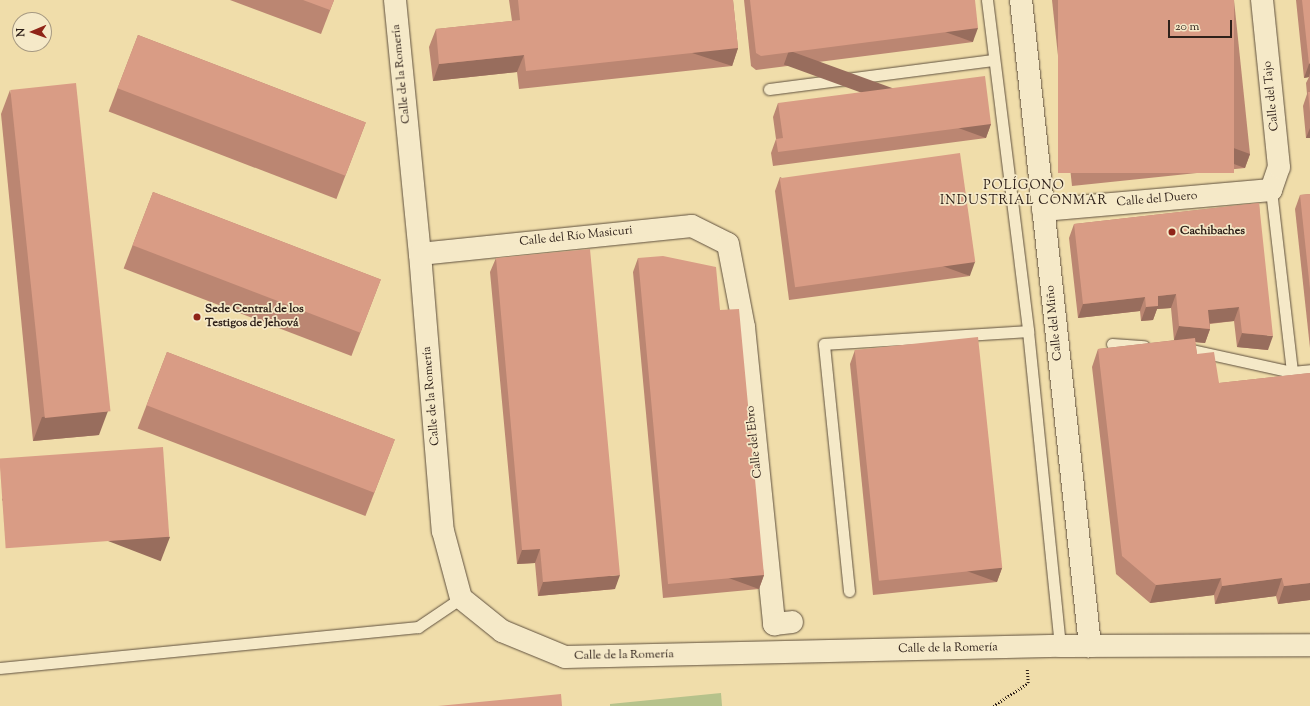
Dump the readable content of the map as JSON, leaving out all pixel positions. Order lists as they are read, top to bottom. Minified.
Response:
{"streets":{"street":["Calle de la Romería","Calle del Tajo","Calle del Duero","Calle del Río Masicuri","Calle del Miño","Calle del Ebro"]},"crossings":[["Calle de la Romería","Calle del Río Masicuri"],["Calle de la Romería","Calle del Miño"],["Calle del Tajo","Calle del Duero"],["Calle del Duero","Calle del Miño"],["Calle del Río Masicuri","Calle del Ebro"]],"districts":["POLÍGONO INDUSTRIAL CONMAR"],"places":["Cachibaches","Sede Central de los Testigos de Jehová"],"scale_bar":"20 m","north":"left"}
